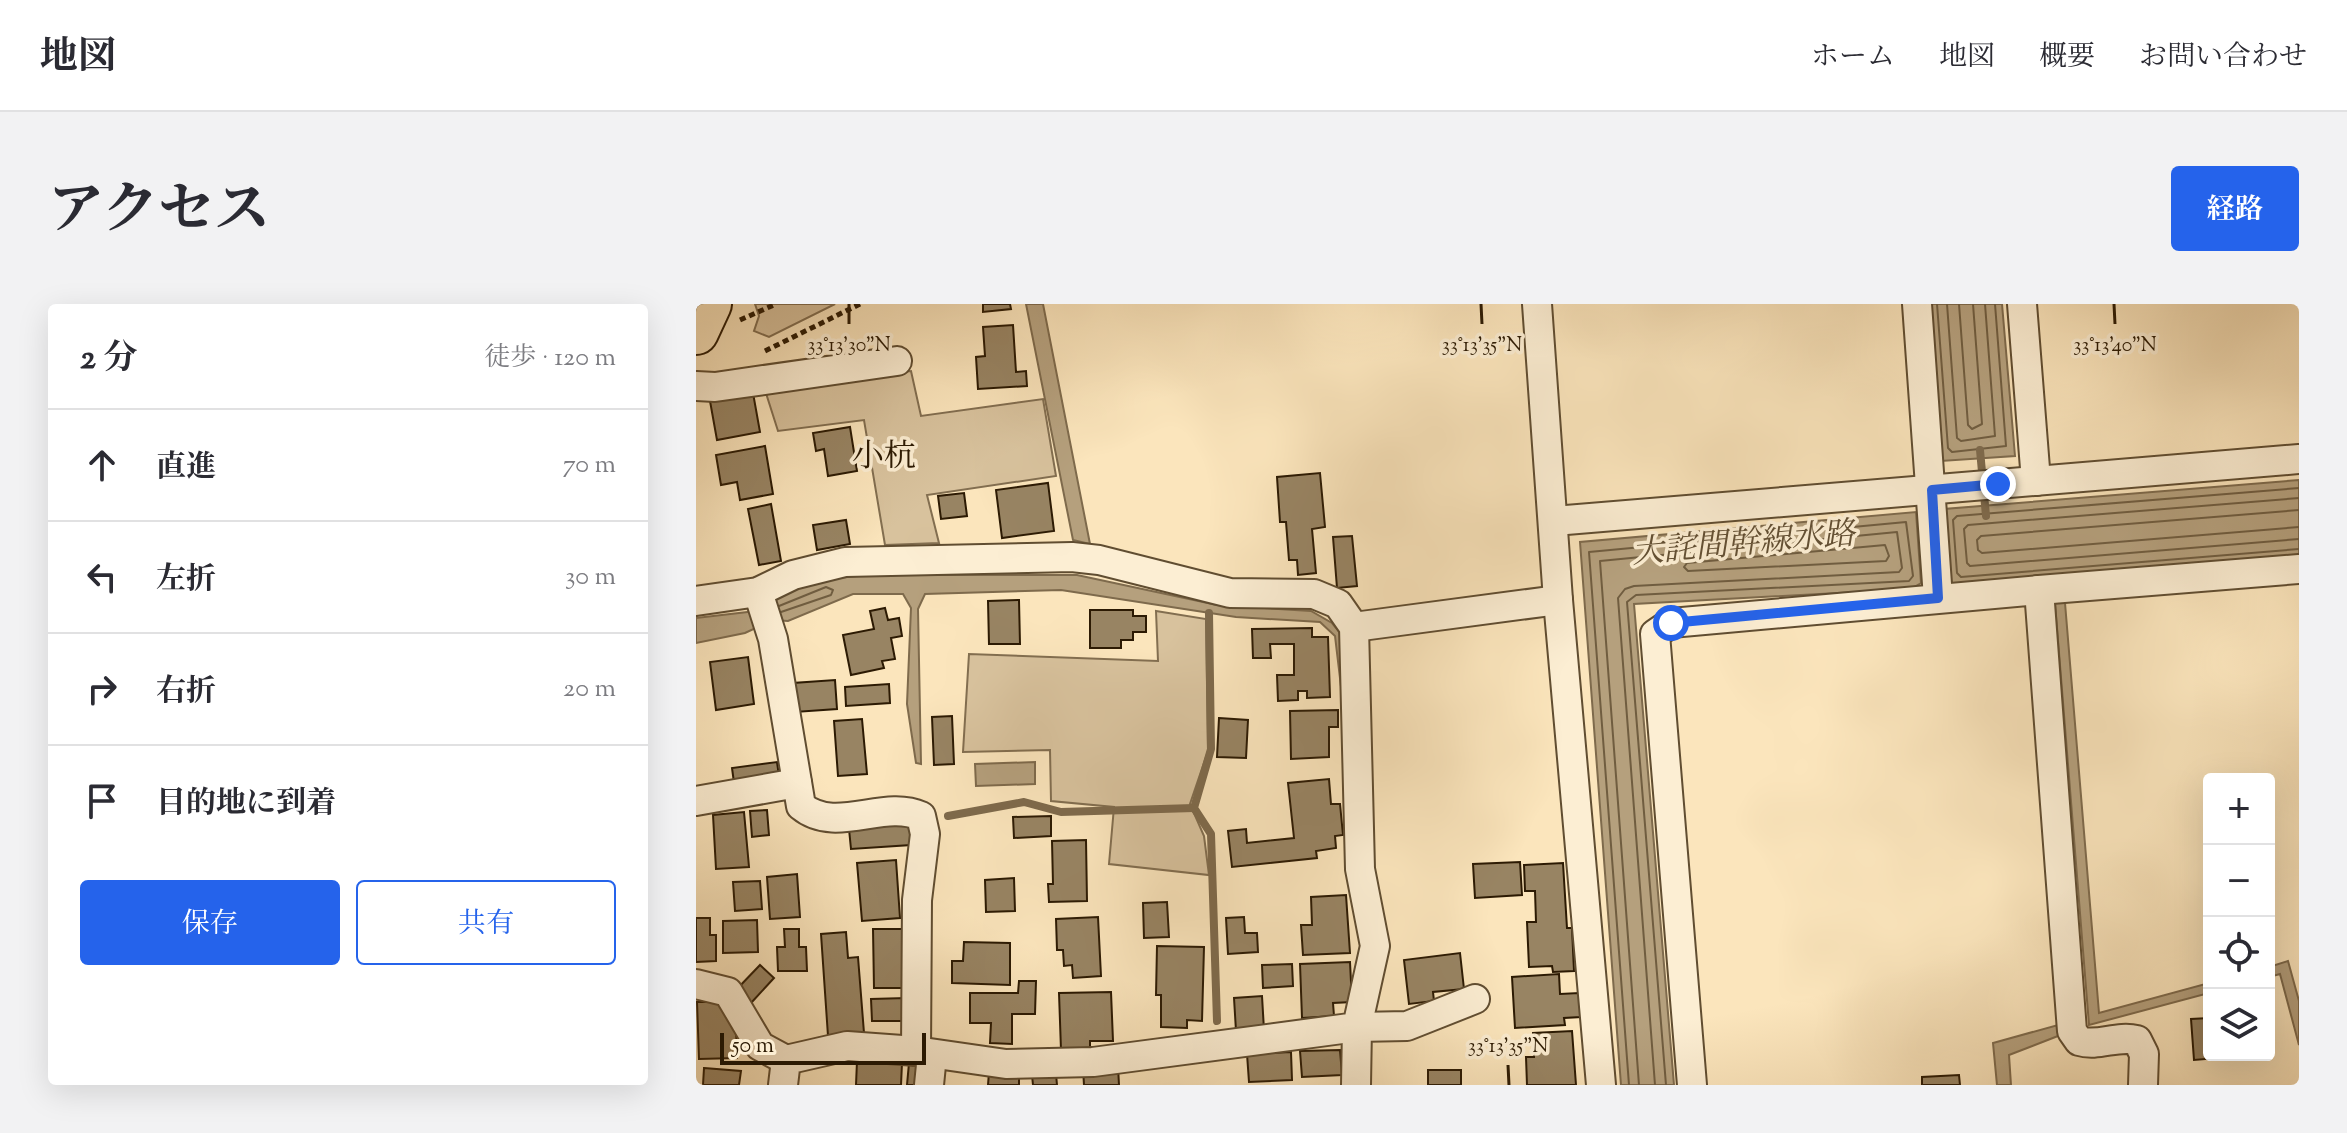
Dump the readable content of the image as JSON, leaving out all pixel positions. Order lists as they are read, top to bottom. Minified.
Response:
{"districts":["小杭"],"water":["大詫間幹線水路"],"scale_bar":"50 m","page":{"header":"地図","nav":["ホーム","地図","概要","お問い合わせ"],"title":"アクセス","buttons":["経路",["保存","共有"]],"heading":["2 分","徒歩 · 120 m"],"list":[["直進","70 m"],["左折","30 m"],["右折","20 m"],"目的地に到着"],"map_buttons":["+","−"],"scale":"50 m"},"coordinates":["33°13'30\"N","33°13'35\"N","33°13'40\"N"]}
